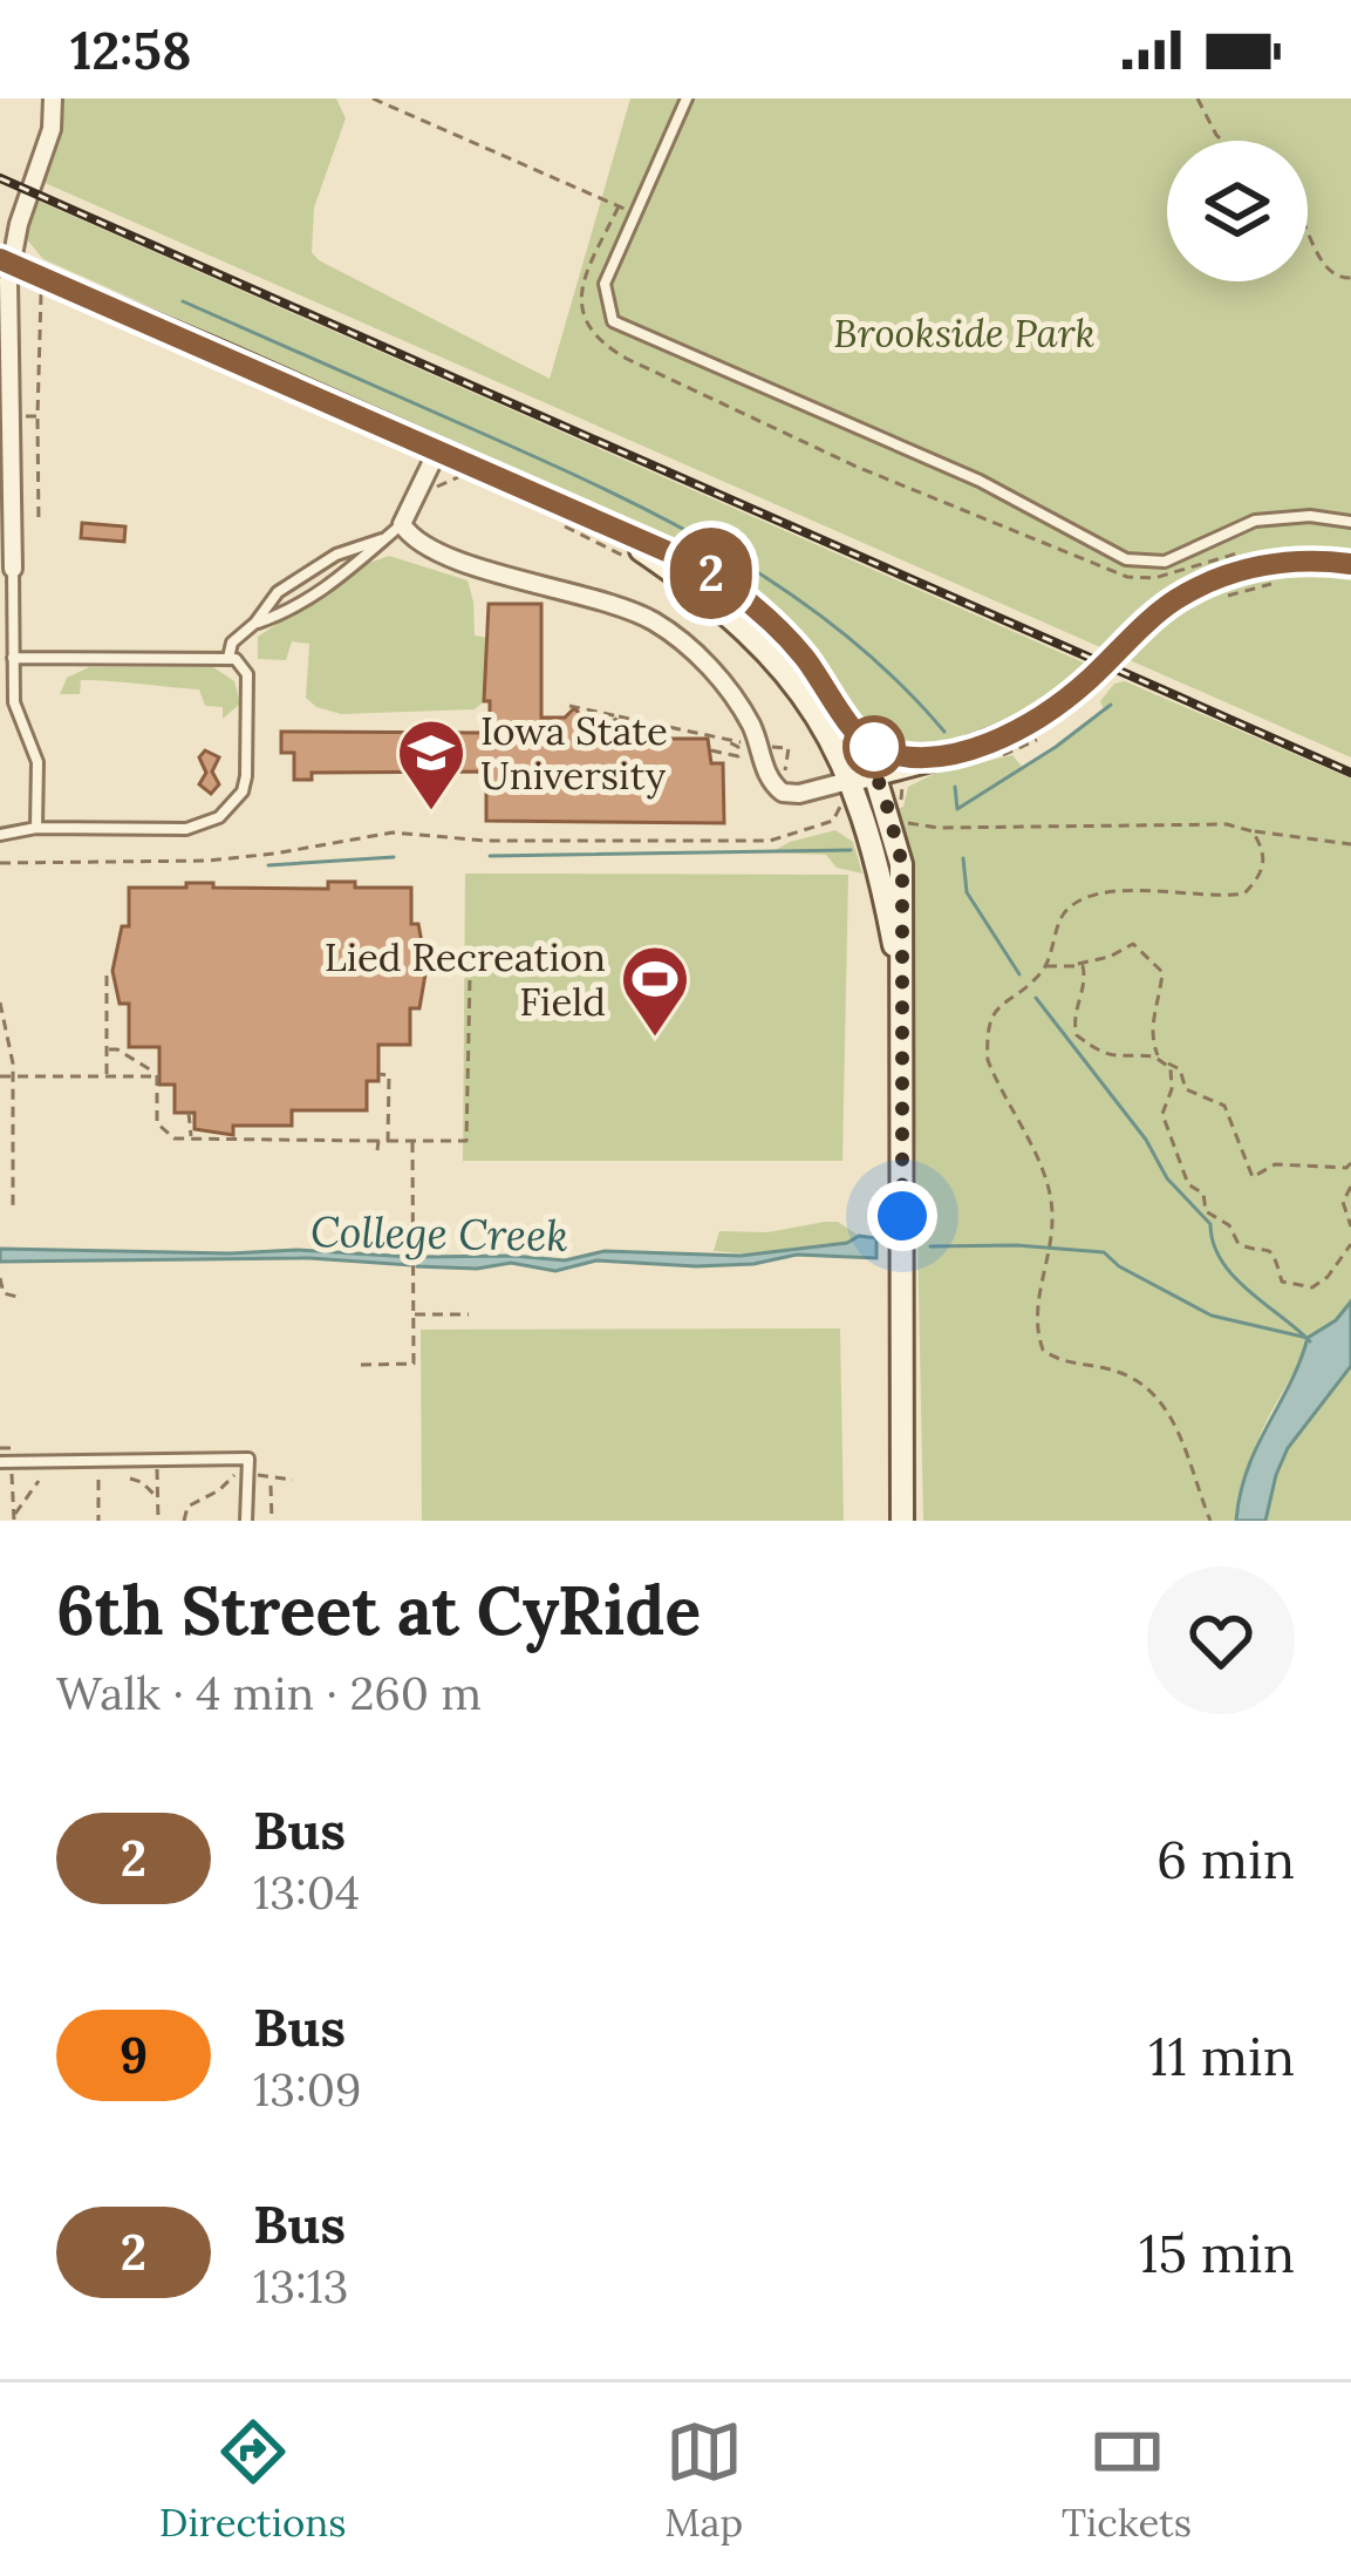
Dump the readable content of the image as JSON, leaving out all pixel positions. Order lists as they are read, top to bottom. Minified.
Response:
{"water":["College Creek"],"parks":["Brookside Park"],"places":{"school or university":["Iowa State University"],"sports":["Lied Recreation Field"]},"lines":["bus line 2"],"page":{"status":"12:58","on_map":"2","heading":["6th Street at CyRide","Walk · 4 min · 260 m"],"list":[{"mark":"2","name":"Bus","note":"13:04","value":"6 min"},{"mark":"9","name":"Bus","note":"13:09","value":"11 min"},{"mark":"2","name":"Bus","note":"13:13","value":"15 min"}],"tabs":["Directions","Map","Tickets"]}}
